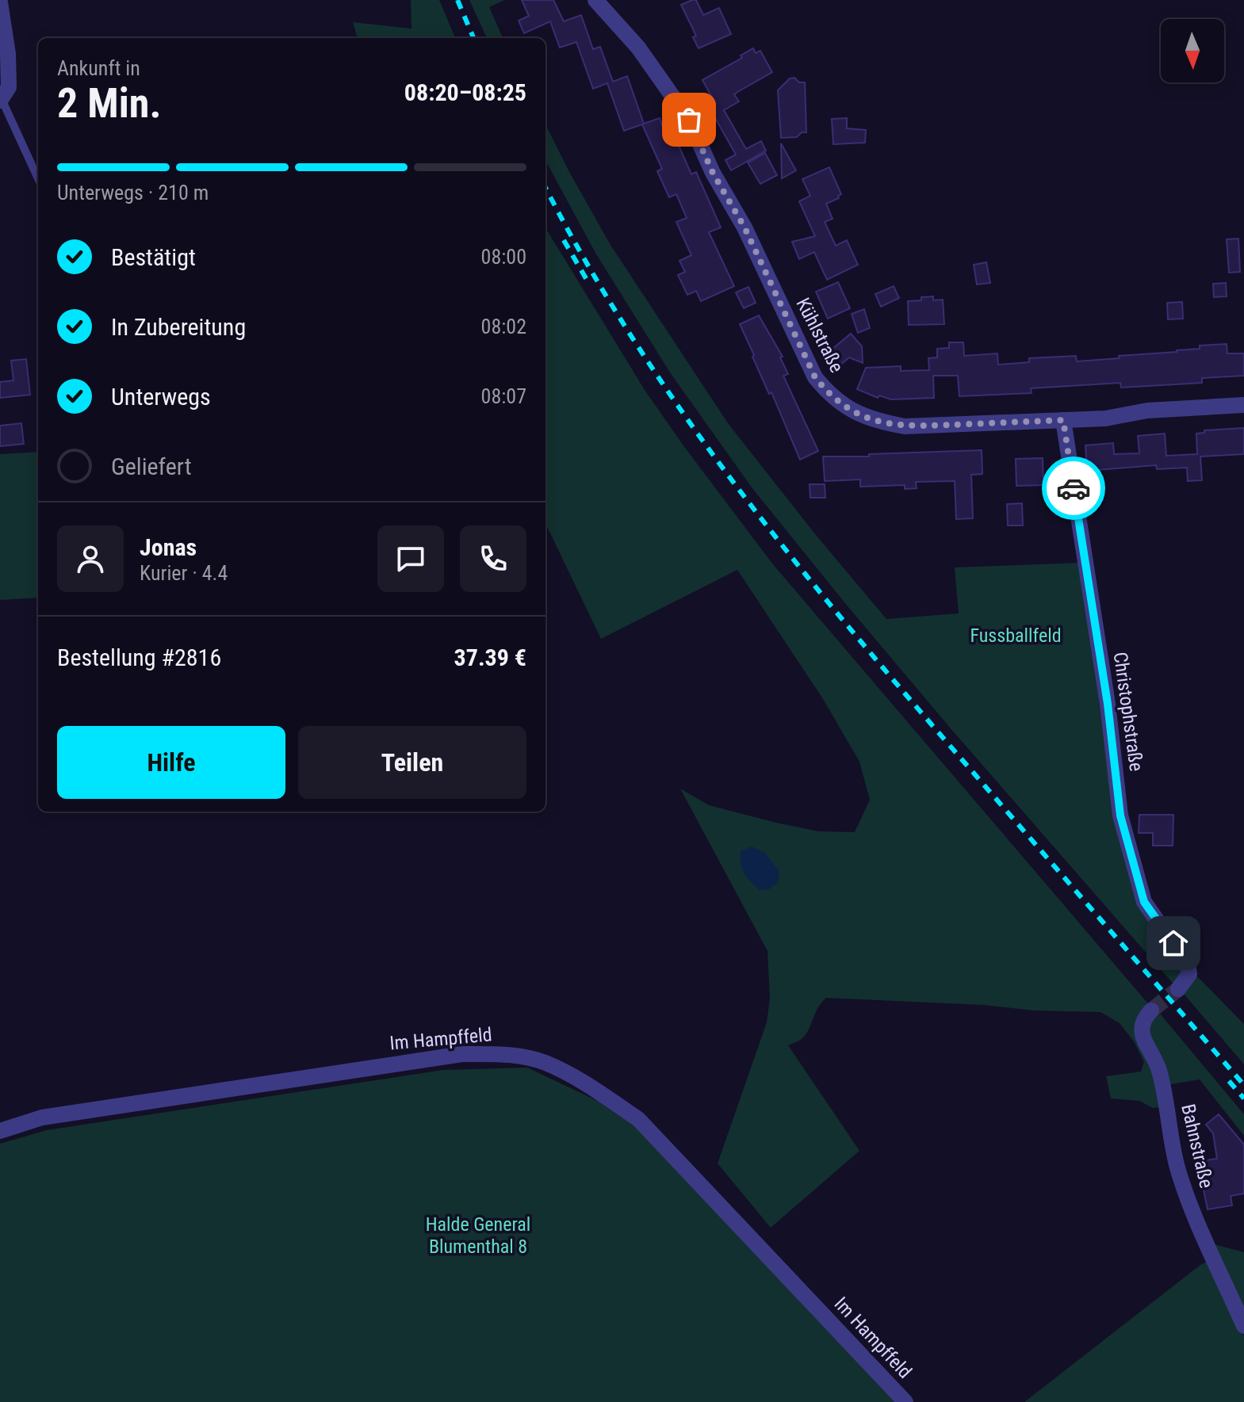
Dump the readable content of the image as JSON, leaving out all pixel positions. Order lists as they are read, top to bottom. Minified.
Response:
{"streets":{"street":["Kühlstraße","Christophstraße","Im Hampffeld","Bahnstraße"]},"crossings":[["Kühlstraße","Christophstraße"]],"parks":["Fussballfeld","Halde General Blumenthal 8"],"north":"bottom","page":{"heading":["2 Min.","Ankunft in","08:20–08:25"],"panel":["Jonas","Kurier · 4.4","Bestellung #2816","37.39 €"],"bar":"Unterwegs · 210 m","list":[["Bestätigt","08:00"],["In Zubereitung","08:02"],["Unterwegs","08:07"],"Geliefert"],"buttons":["Hilfe","Teilen"]}}
